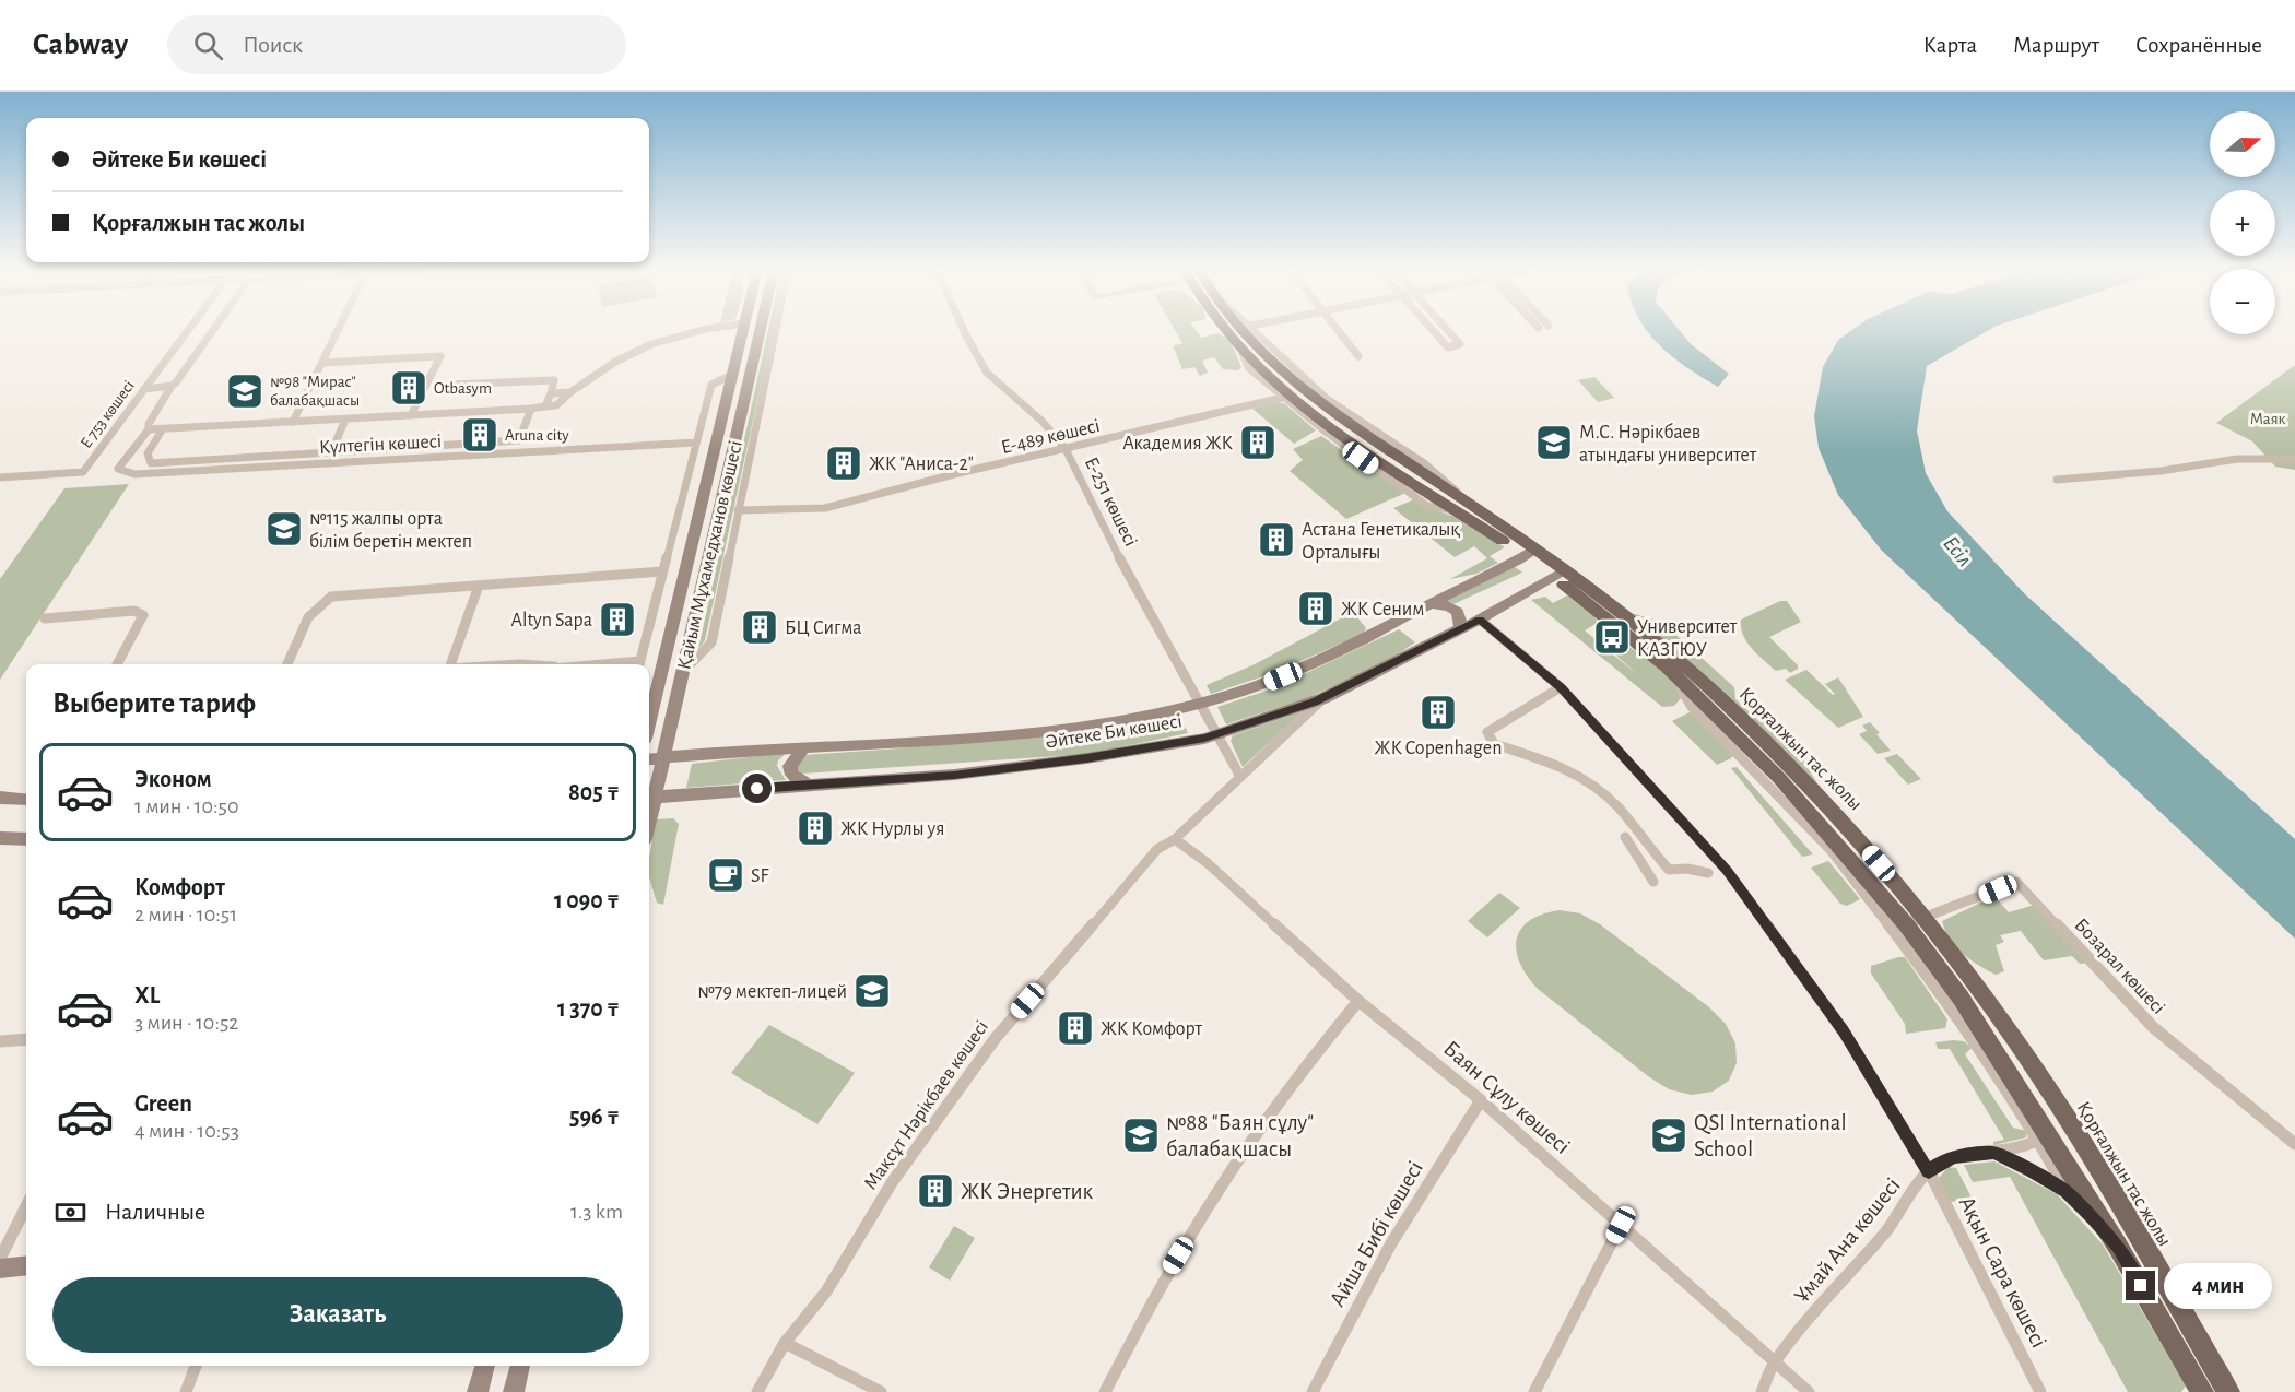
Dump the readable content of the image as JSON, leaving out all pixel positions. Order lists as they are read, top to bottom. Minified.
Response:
{"streets":{"main road":["Қорғалжын тас жолы"],"street":["Е 753 көшесі","Е-489 көшесі","Күлтегін көшесі","Е-251 көшесі","Қайым Мұхамедханов көшесі","Әйтеке Би көшесі","Бозарал көшесі","Баян Сұлу көшесі","Мақсұт Нәрікбаев көшесі","Айша Бибі көшесі","Ұмай Ана көшесі","Ақын Сара көшесі"]},"crossings":[["Е-489 көшесі","Е-251 көшесі"],["Е-251 көшесі","Әйтеке Би көшесі"],["Е-251 көшесі","Мақсұт Нәрікбаев көшесі"],["Қайым Мұхамедханов көшесі","Әйтеке Би көшесі"],["Әйтеке Би көшесі","Қорғалжын тас жолы"],["Әйтеке Би көшесі","Мақсұт Нәрікбаев көшесі"],["Әйтеке Би көшесі","Ақын Сара көшесі"],["Қорғалжын тас жолы","Бозарал көшесі"],["Баян Сұлу көшесі","Мақсұт Нәрікбаев көшесі"],["Баян Сұлу көшесі","Айша Бибі көшесі"],["Баян Сұлу көшесі","Ұмай Ана көшесі"],["Ұмай Ана көшесі","Ақын Сара көшесі"]],"water":["Есіл"],"parks":["Маяк"],"places":{"building":["Otbasym","Aruna city","Академия ЖК","ЖК \"Аниса-2\"","Астана Генетикалық Орталығы","ЖК Сеним","Altyn Sapa","БЦ Сигма","ЖК Copenhagen","ЖК Нурлы уя","ЖК Комфорт","ЖК Энергетик"],"school or university":["№98 \"Мирас\" балабақшасы","М.С. Нәрікбаев атындағы университет","№115 жалпы орта білім беретін мектеп","№79 мектеп-лицей","№88 \"Баян сұлу\" балабақшасы","QSI International School"],"bus stop":["Университет КАЗГЮУ"],"cafe":["SF"]},"north":"right","page":{"header":"Cabway","search":"Поиск","nav":["Карта","Маршрут","Сохранённые"],"map_buttons":["+","−"],"banner":["Әйтеке Би көшесі","Қорғалжын тас жолы"],"heading":"Выберите тариф","list":[{"name":"Эконом","note":"1 мин · 10:50","value":"805 ₸"},{"name":"Комфорт","note":"2 мин · 10:51","value":"1 090 ₸"},{"name":"XL","note":"3 мин · 10:52","value":"1 370 ₸"},{"name":"Green","note":"4 мин · 10:53","value":"596 ₸"}],"pay":["Наличные","1.3 km"],"bubble":"4 мин","buttons":"Заказать"}}
